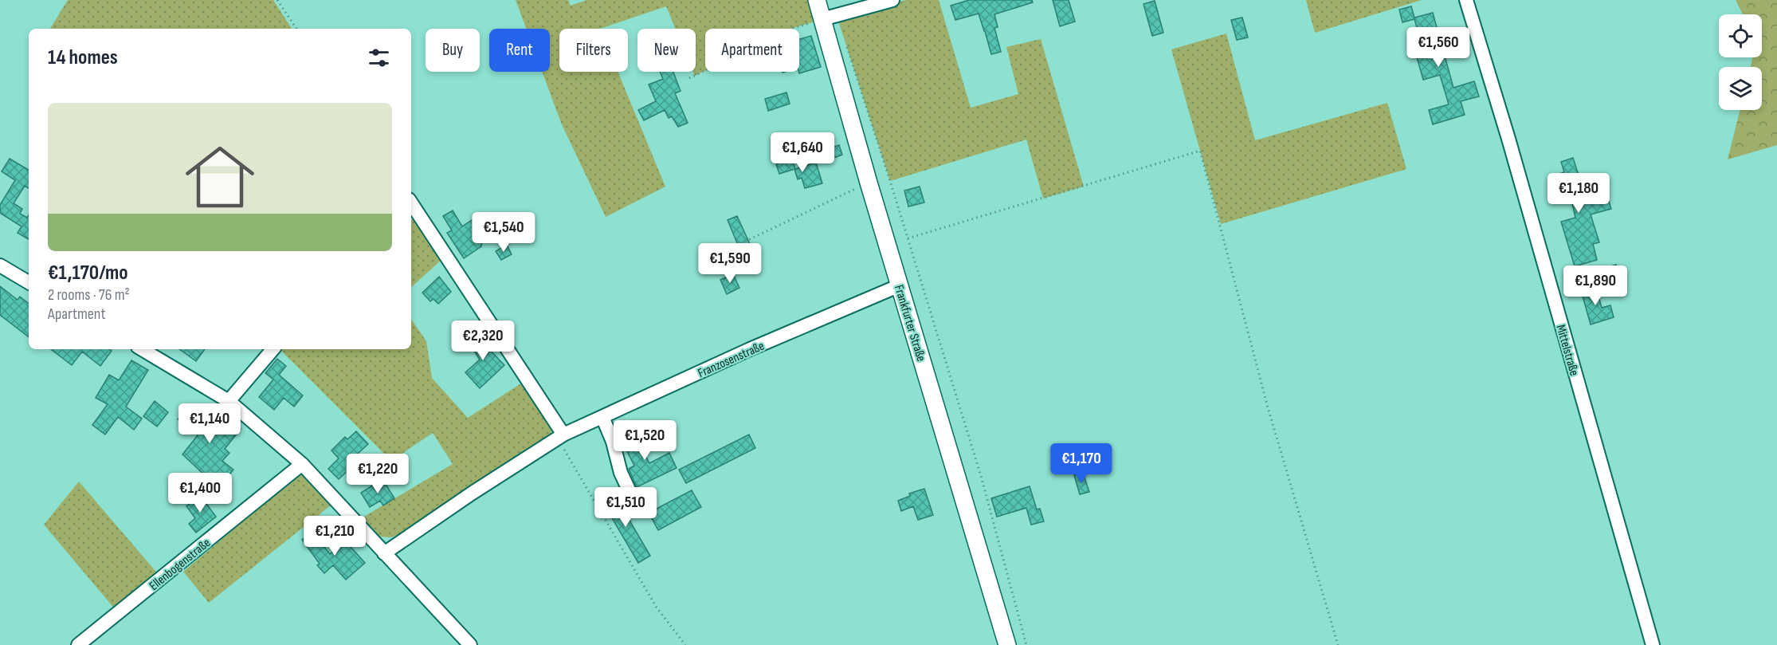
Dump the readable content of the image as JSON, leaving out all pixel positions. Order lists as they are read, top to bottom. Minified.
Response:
{"streets":{"main road":["Frankfurter Straße"],"street":["Mittelstraße","Franzosenstraße","Ellenbogenstraße"]},"crossings":[["Frankfurter Straße","Franzosenstraße"]],"page":{"price":["€1,560","€1,640","€1,180","€1,540","€1,590","€1,890","€2,320","€1,140","€1,520","€1,170","€1,220","€1,400","€1,510","€1,210"],"chip":["Buy","Rent","Filters","New","Apartment"],"heading":"14 homes","list":[{"name":"€1,170/mo","note":"2 rooms · 76 m² · Apartment"}]}}
